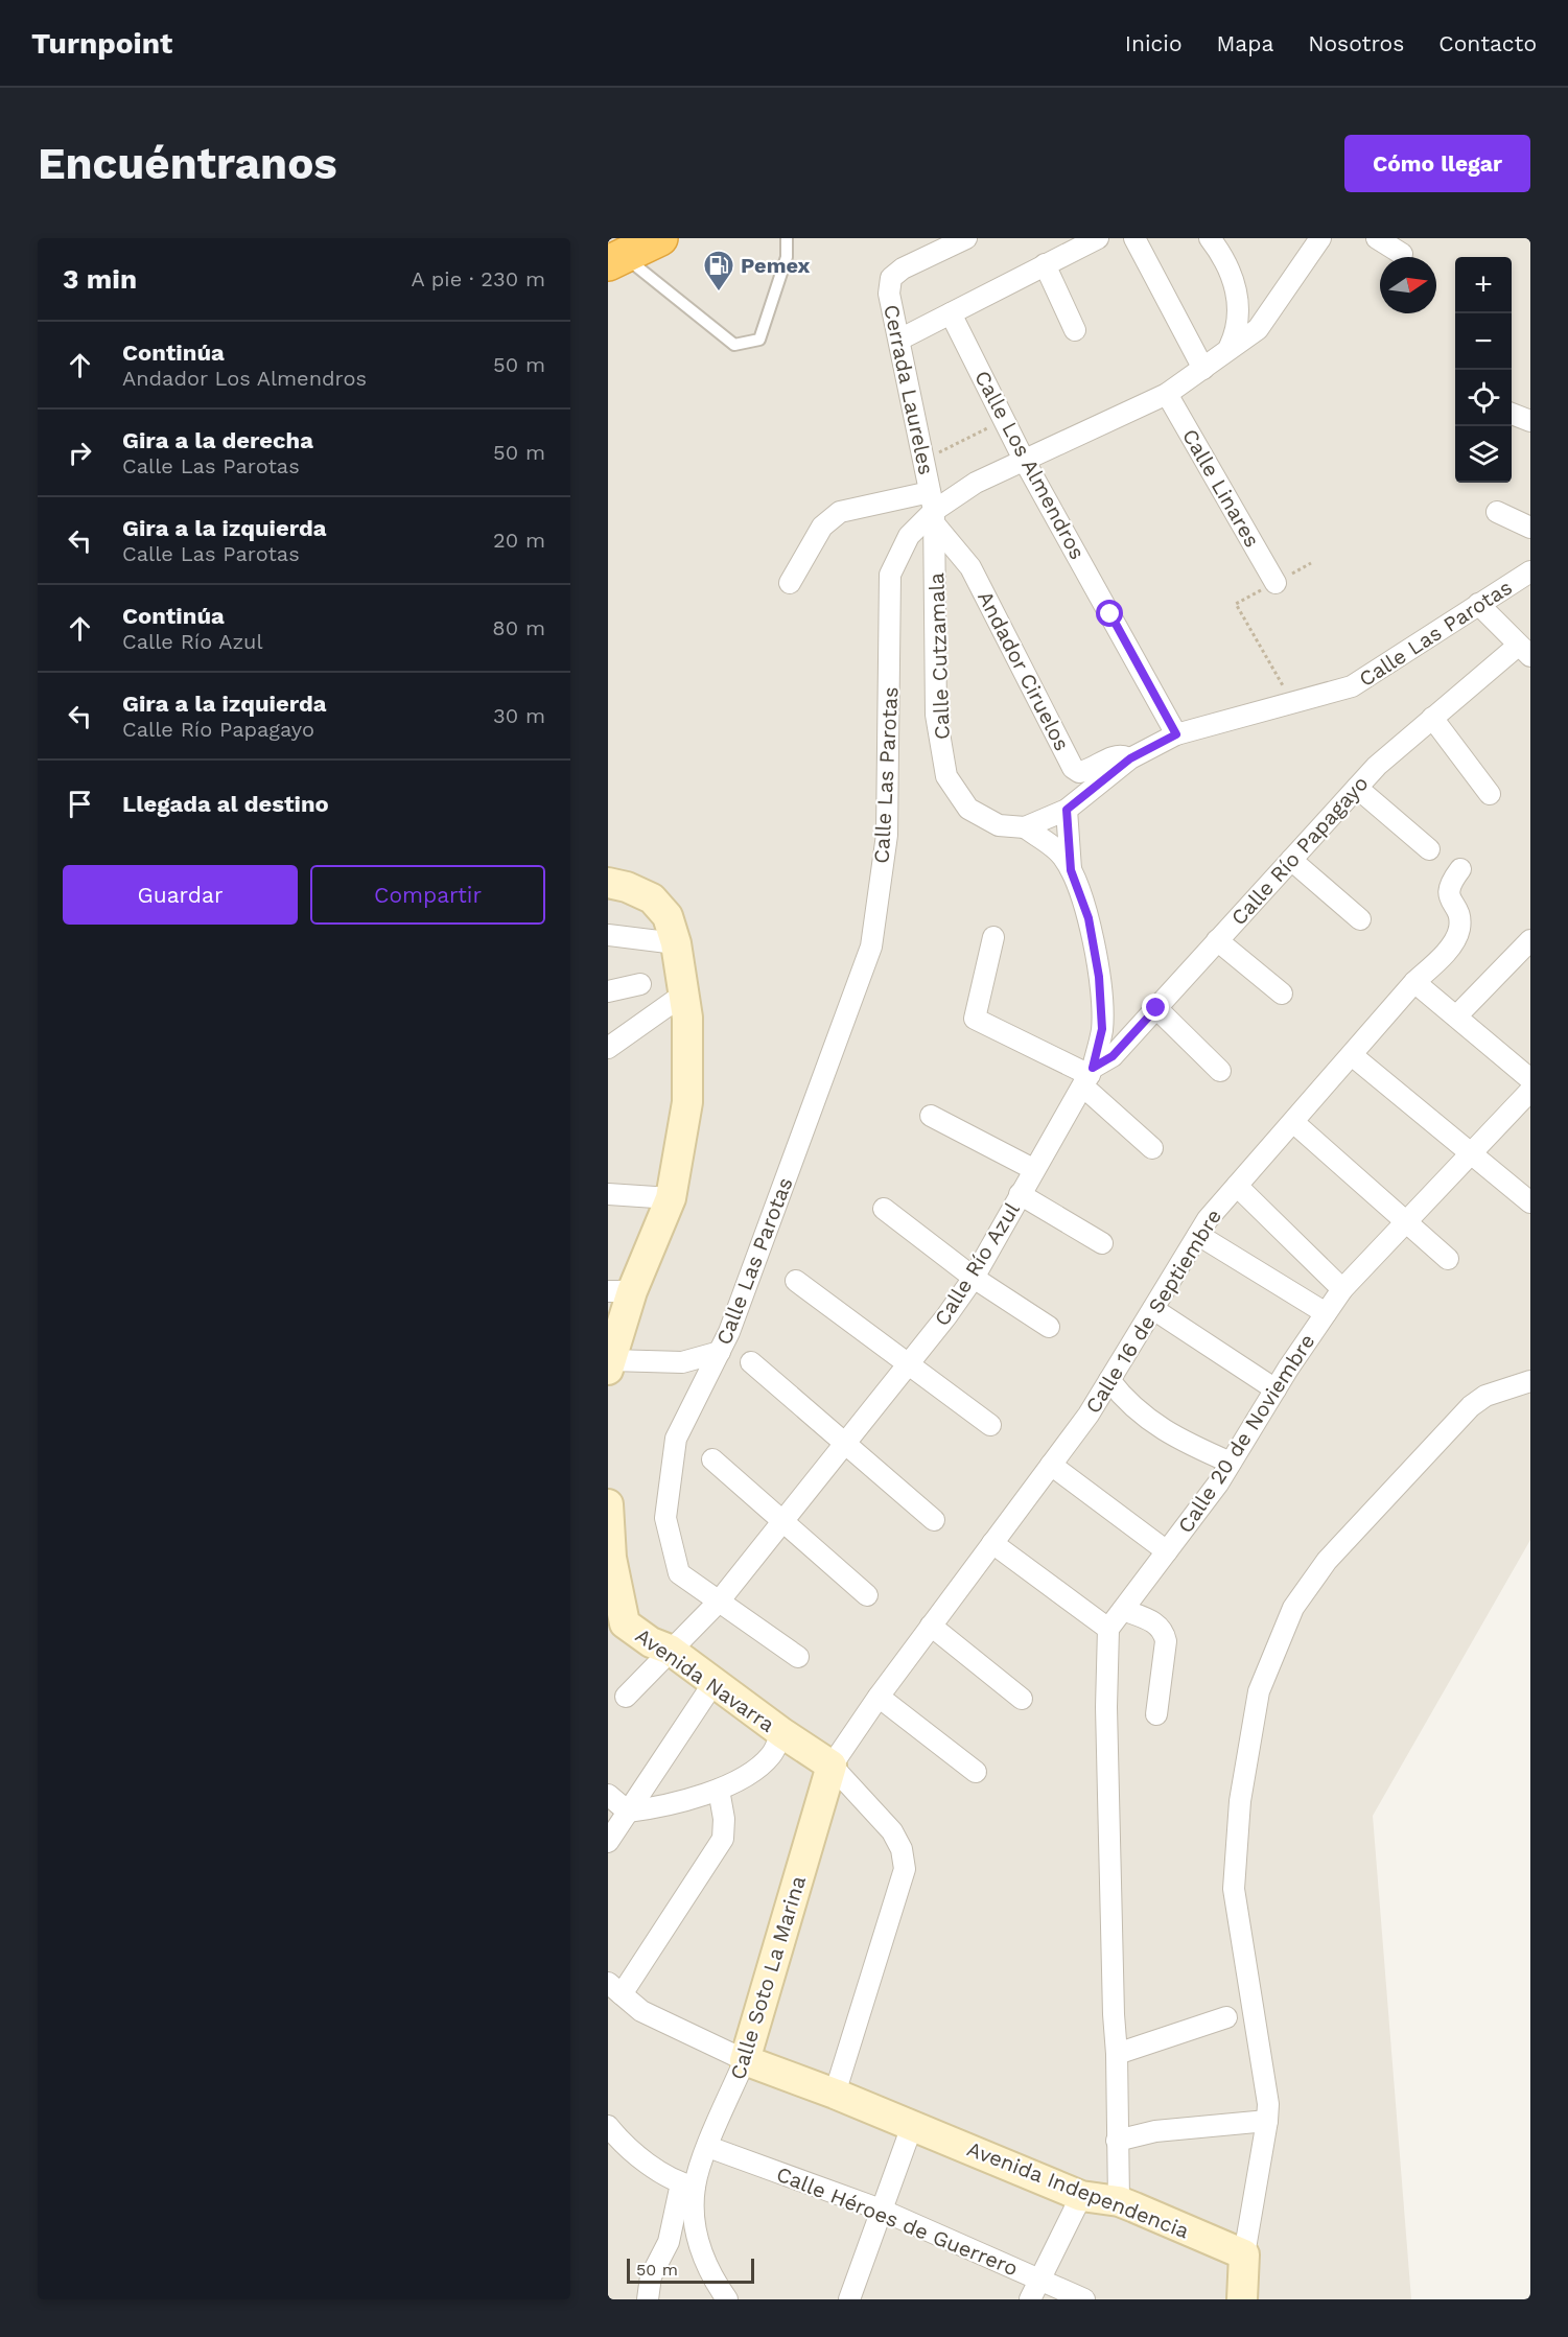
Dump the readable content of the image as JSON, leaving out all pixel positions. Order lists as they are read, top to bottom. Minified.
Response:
{"streets":{"street":["Cerrada Laureles","Calle Los Almendros","Calle Linares","Calle Las Parotas","Calle Cutzamala","Andador Ciruelos","Calle Río Papagayo","Calle Río Azul","Calle 16 de Septiembre","Calle 20 de Noviembre","Avenida Navarra","Calle Soto La Marina","Avenida Independencia","Calle Héroes de Guerrero"]},"crossings":[["Cerrada Laureles","Calle Las Parotas"],["Cerrada Laureles","Calle Cutzamala"],["Cerrada Laureles","Andador Ciruelos"],["Calle Los Almendros","Calle Las Parotas"],["Calle Linares","Calle Las Parotas"],["Calle Las Parotas","Calle Cutzamala"],["Calle Las Parotas","Andador Ciruelos"],["Calle Las Parotas","Calle Río Azul"],["Calle Cutzamala","Andador Ciruelos"],["Calle Cutzamala","Calle Río Azul"],["Calle Río Papagayo","Calle Río Azul"],["Calle Río Azul","Avenida Navarra"],["Calle 16 de Septiembre","Calle Soto La Marina"],["Calle Soto La Marina","Avenida Independencia"],["Calle Soto La Marina","Calle Héroes de Guerrero"]],"places":{"fuel station":["Pemex"]},"scale_bar":"50 m","north":"right","page":{"header":"Turnpoint","nav":["Inicio","Mapa","Nosotros","Contacto"],"buttons":["Cómo llegar",["Guardar","Compartir"]],"title":"Encuéntranos","heading":["3 min","A pie · 230 m"],"map_buttons":["+","−"],"list":[["Continúa","Andador Los Almendros","50 m"],["Gira a la derecha","Calle Las Parotas","50 m"],["Gira a la izquierda","Calle Las Parotas","20 m"],["Continúa","Calle Río Azul","80 m"],["Gira a la izquierda","Calle Río Papagayo","30 m"],"Llegada al destino"],"scale":"50 m"}}
